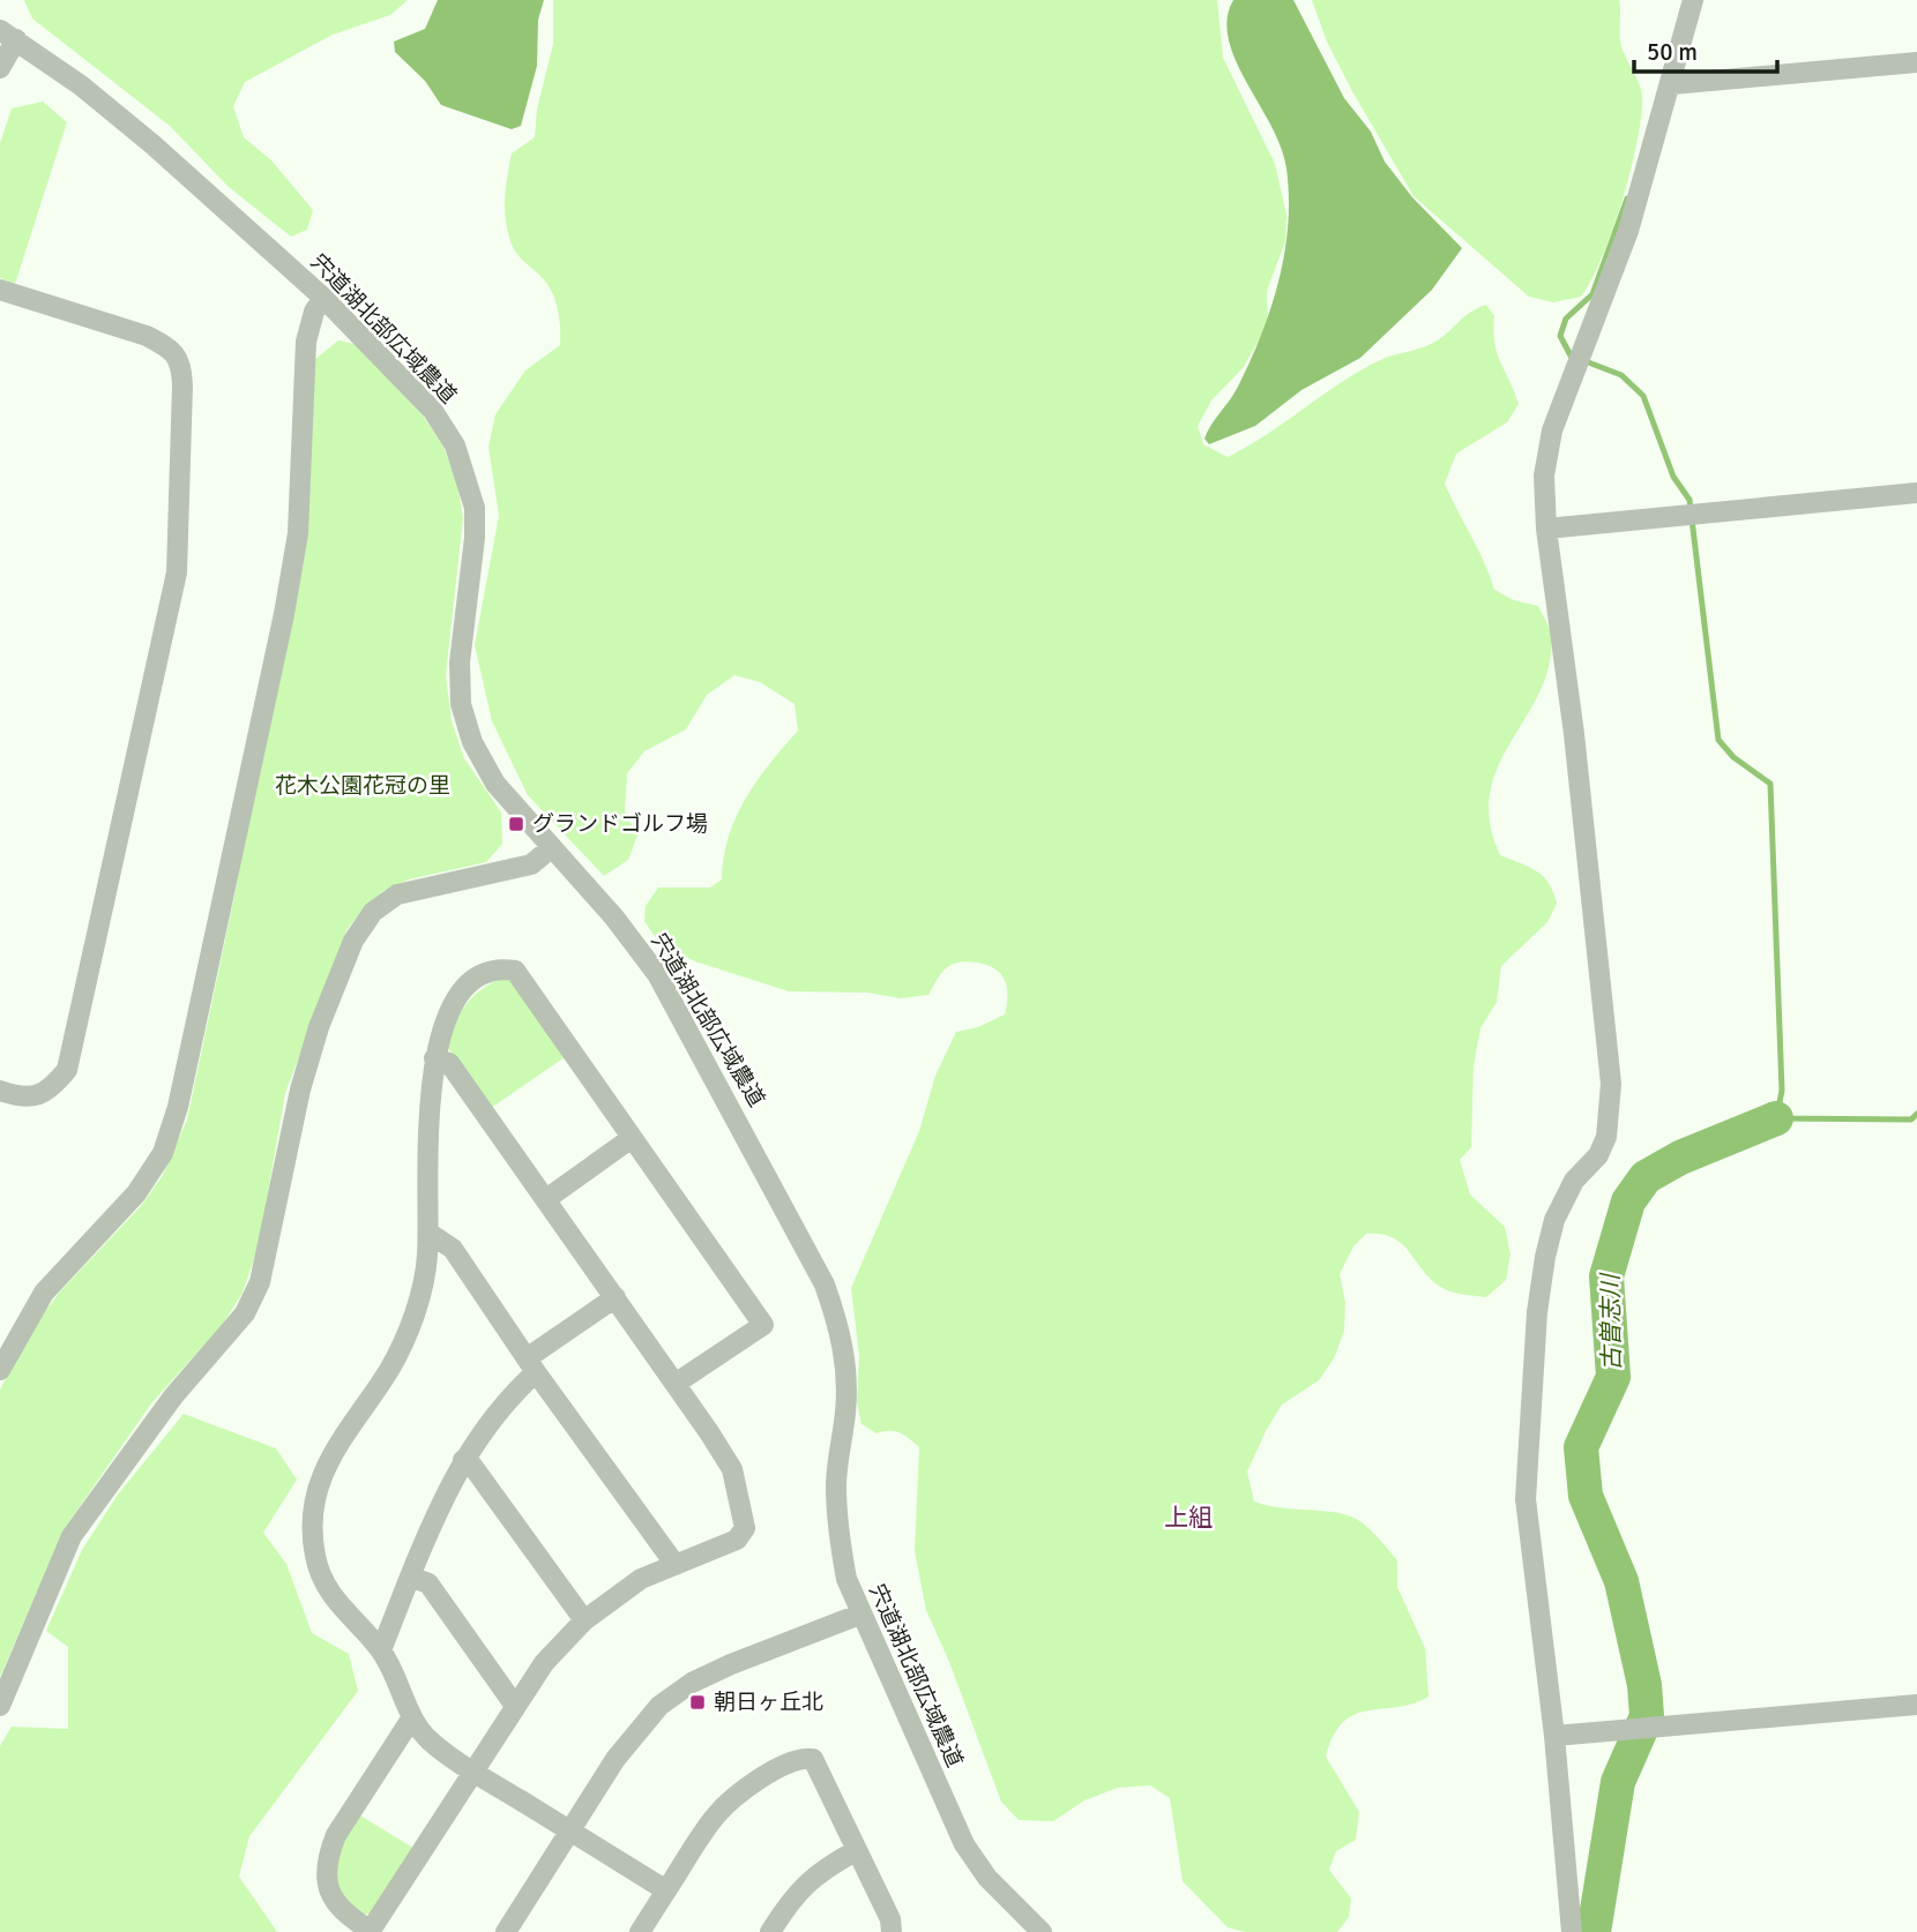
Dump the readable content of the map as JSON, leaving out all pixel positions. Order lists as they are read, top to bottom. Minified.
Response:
{"streets":{"street":["宍道湖北部広域農道"]},"districts":["上組"],"water":["古曽志川"],"parks":["花木公園花冠の里"],"places":{"transit":["グランドゴルフ場","朝日ヶ丘北"]},"scale_bar":"50 m"}
